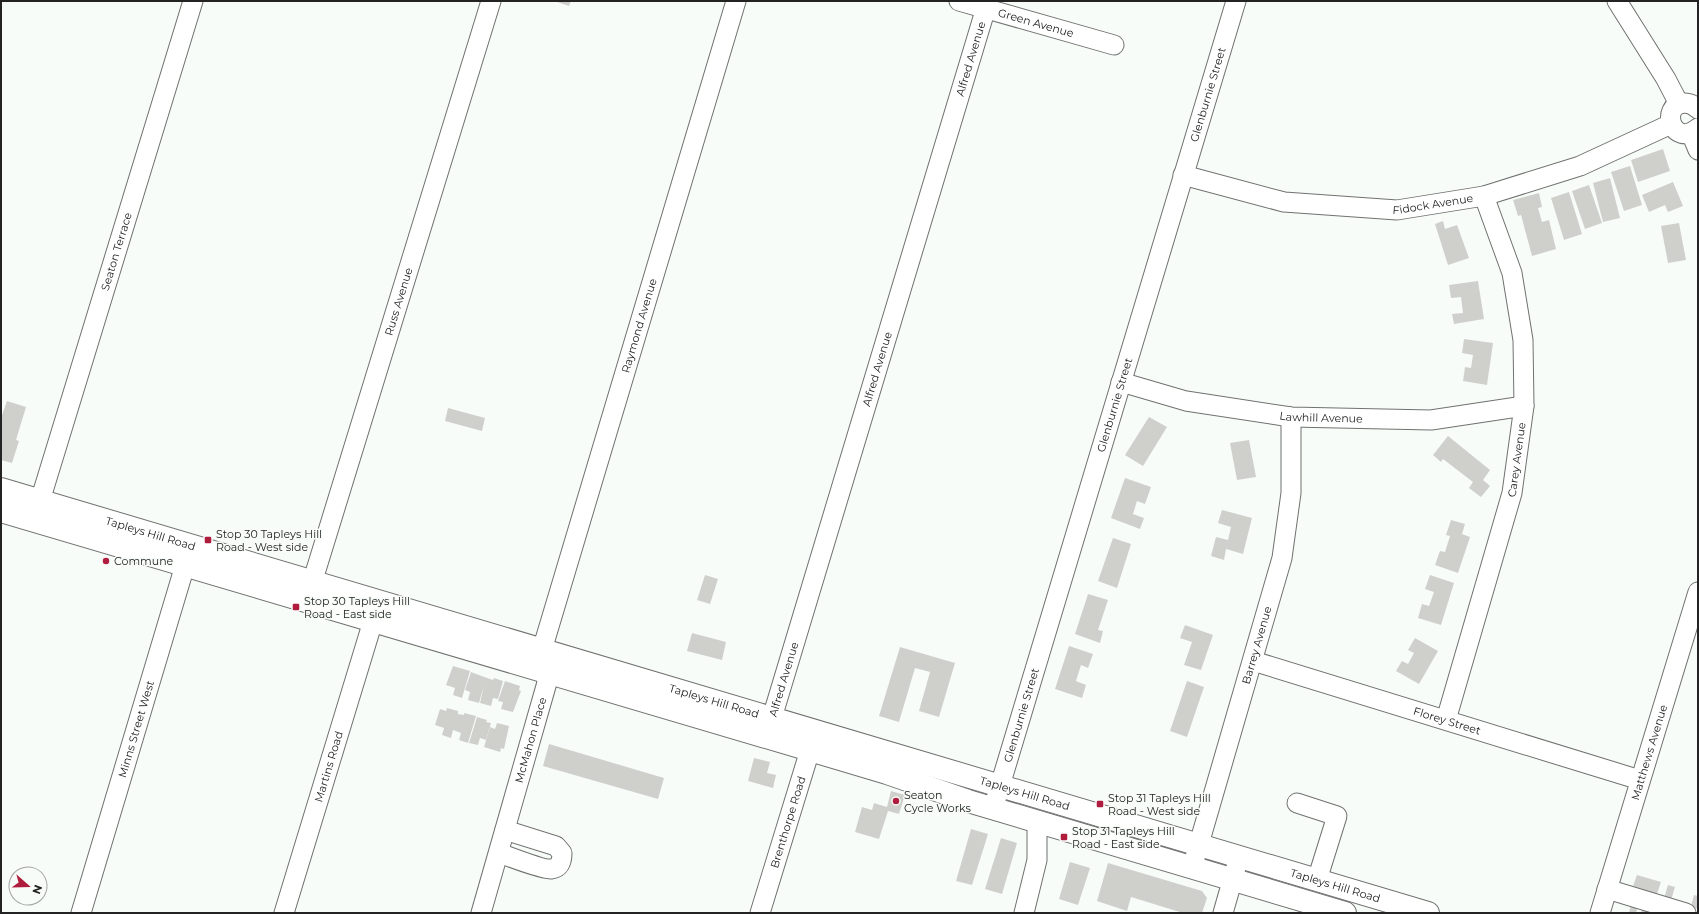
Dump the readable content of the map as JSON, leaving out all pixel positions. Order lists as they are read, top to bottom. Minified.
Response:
{"streets":{"main road":["Tapleys Hill Road"],"street":["Green Avenue","Alfred Avenue","Glenburnie Street","Fidock Avenue","Seaton Terrace","Russ Avenue","Raymond Avenue","Lawhill Avenue","Carey Avenue","Barrey Avenue","Florey Street","Minns Street West","McMahon Place","Matthews Avenue","Martins Road","Brenthorpe Road"]},"crossings":[["Green Avenue","Alfred Avenue"],["Alfred Avenue","Tapleys Hill Road"],["Glenburnie Street","Fidock Avenue"],["Glenburnie Street","Lawhill Avenue"],["Glenburnie Street","Tapleys Hill Road"],["Fidock Avenue","Carey Avenue"],["Seaton Terrace","Tapleys Hill Road"],["Russ Avenue","Tapleys Hill Road"],["Raymond Avenue","Tapleys Hill Road"],["Lawhill Avenue","Carey Avenue"],["Lawhill Avenue","Barrey Avenue"],["Carey Avenue","Florey Street"],["Tapleys Hill Road","Barrey Avenue"],["Tapleys Hill Road","Minns Street West"],["Tapleys Hill Road","McMahon Place"],["Tapleys Hill Road","Martins Road"],["Tapleys Hill Road","Brenthorpe Road"],["Barrey Avenue","Florey Street"],["Florey Street","Matthews Avenue"]],"places":{"transit":["Stop 30 Tapleys Hill Road - West side","Stop 30 Tapleys Hill Road - East side","Stop 31 Tapleys Hill Road - West side","Stop 31 Tapleys Hill Road - East side"],"other":["Commune","Seaton Cycle Works"]},"north":"right"}
